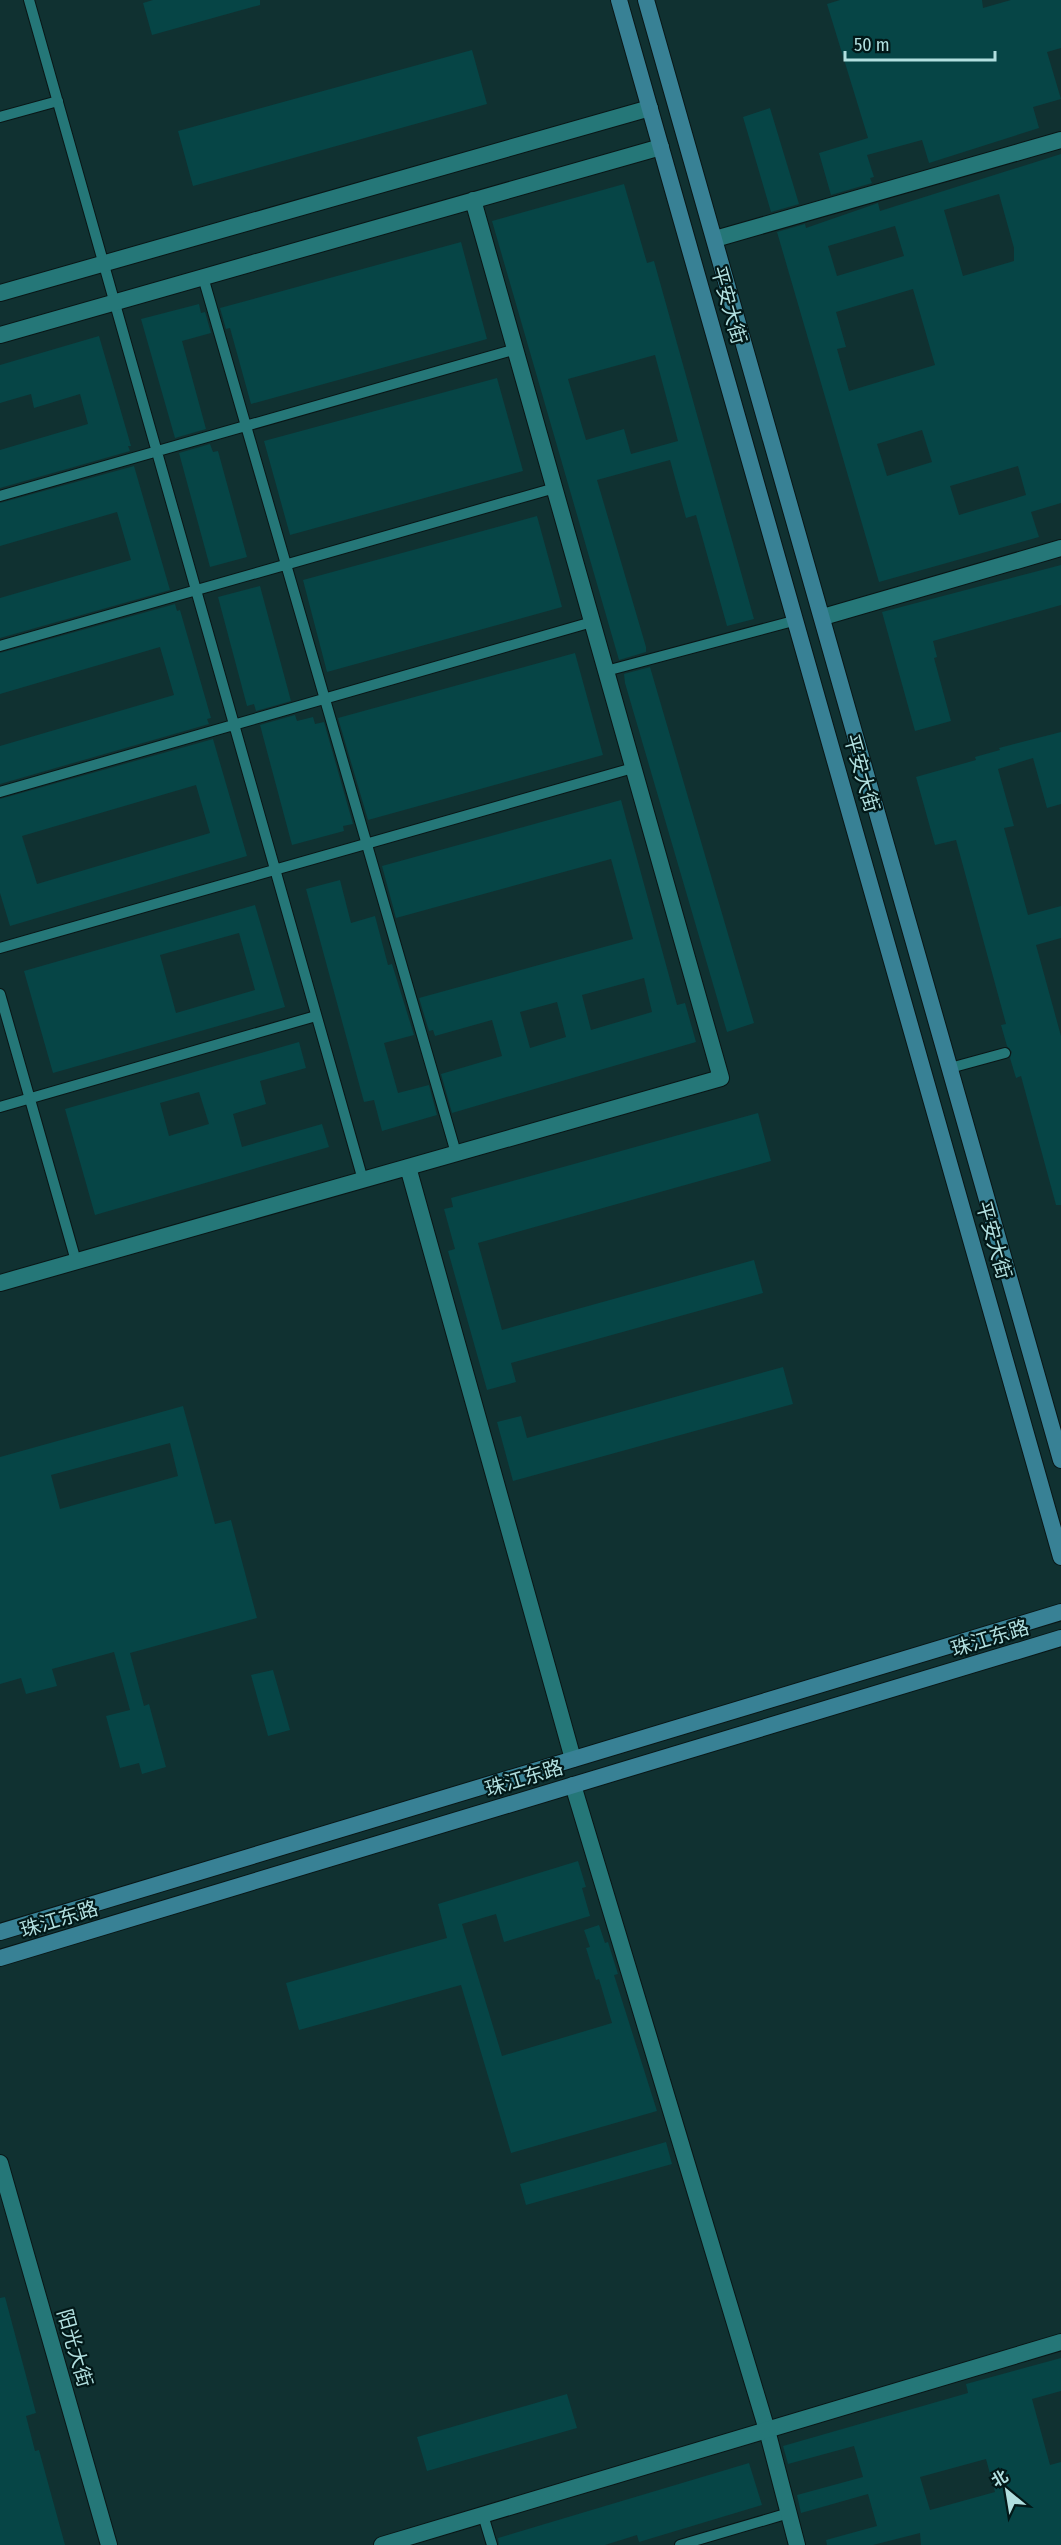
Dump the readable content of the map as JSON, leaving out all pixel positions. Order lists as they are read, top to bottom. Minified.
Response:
{"streets":{"main road":["平安大街","珠江东路"],"street":["阳光大街"]},"scale_bar":"50 m","north":"top left"}
